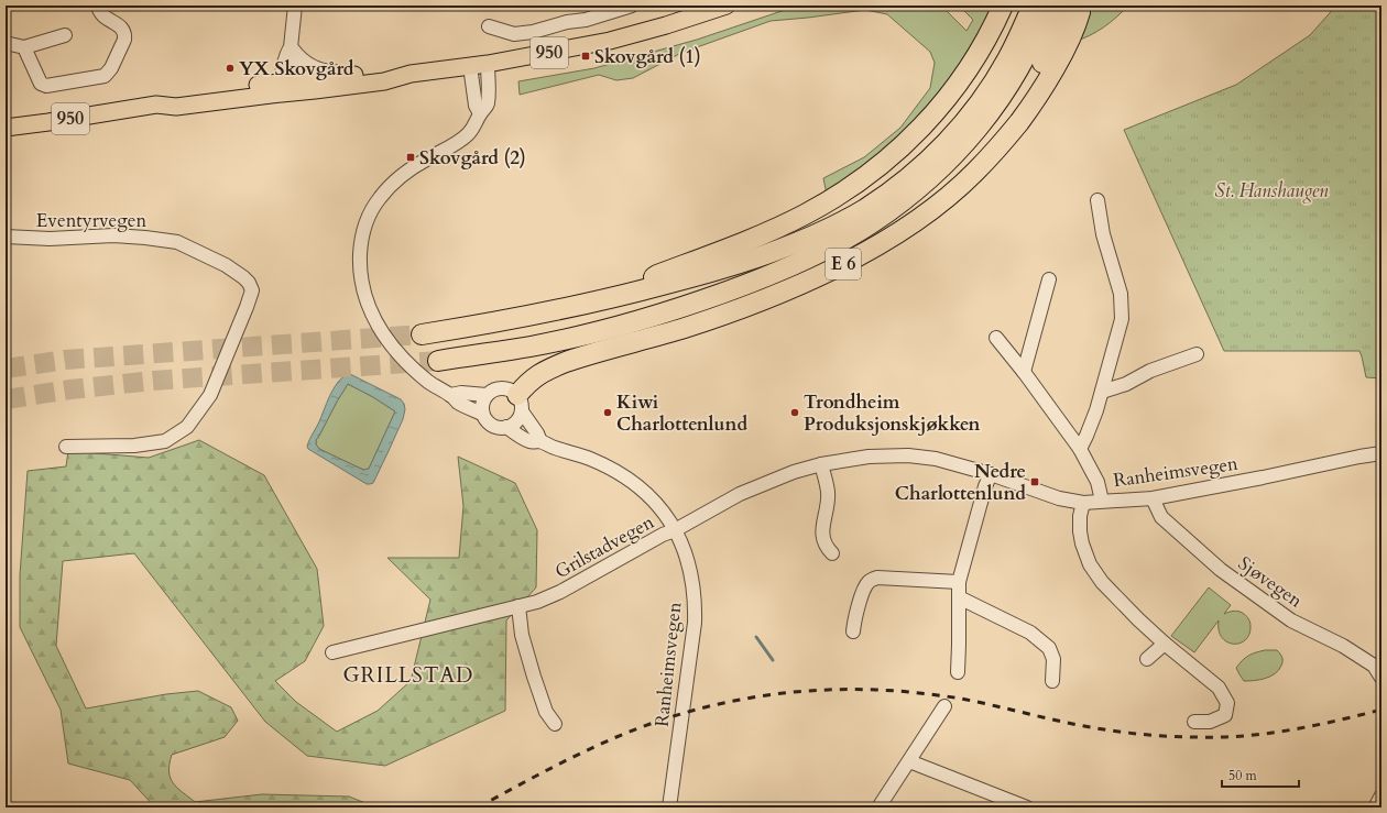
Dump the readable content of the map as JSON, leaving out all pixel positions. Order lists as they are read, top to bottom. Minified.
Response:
{"streets":{"highway":["E 6"],"main road":["950"],"street":["Eventyrvegen","Ranheimsvegen","Grilstadvegen","Sjøvegen"]},"crossings":[["E 6","Grilstadvegen"],["Ranheimsvegen","Grilstadvegen"],["Ranheimsvegen","Sjøvegen"]],"districts":["GRILLSTAD"],"parks":["St. Hanshaugen"],"places":{"transit":["Skovgård (1)","Skovgård (2)","Nedre Charlottenlund"],"other":["YX Skovgård","Kiwi Charlottenlund","Trondheim Produksjonskjøkken"]},"scale_bar":"50 m"}
